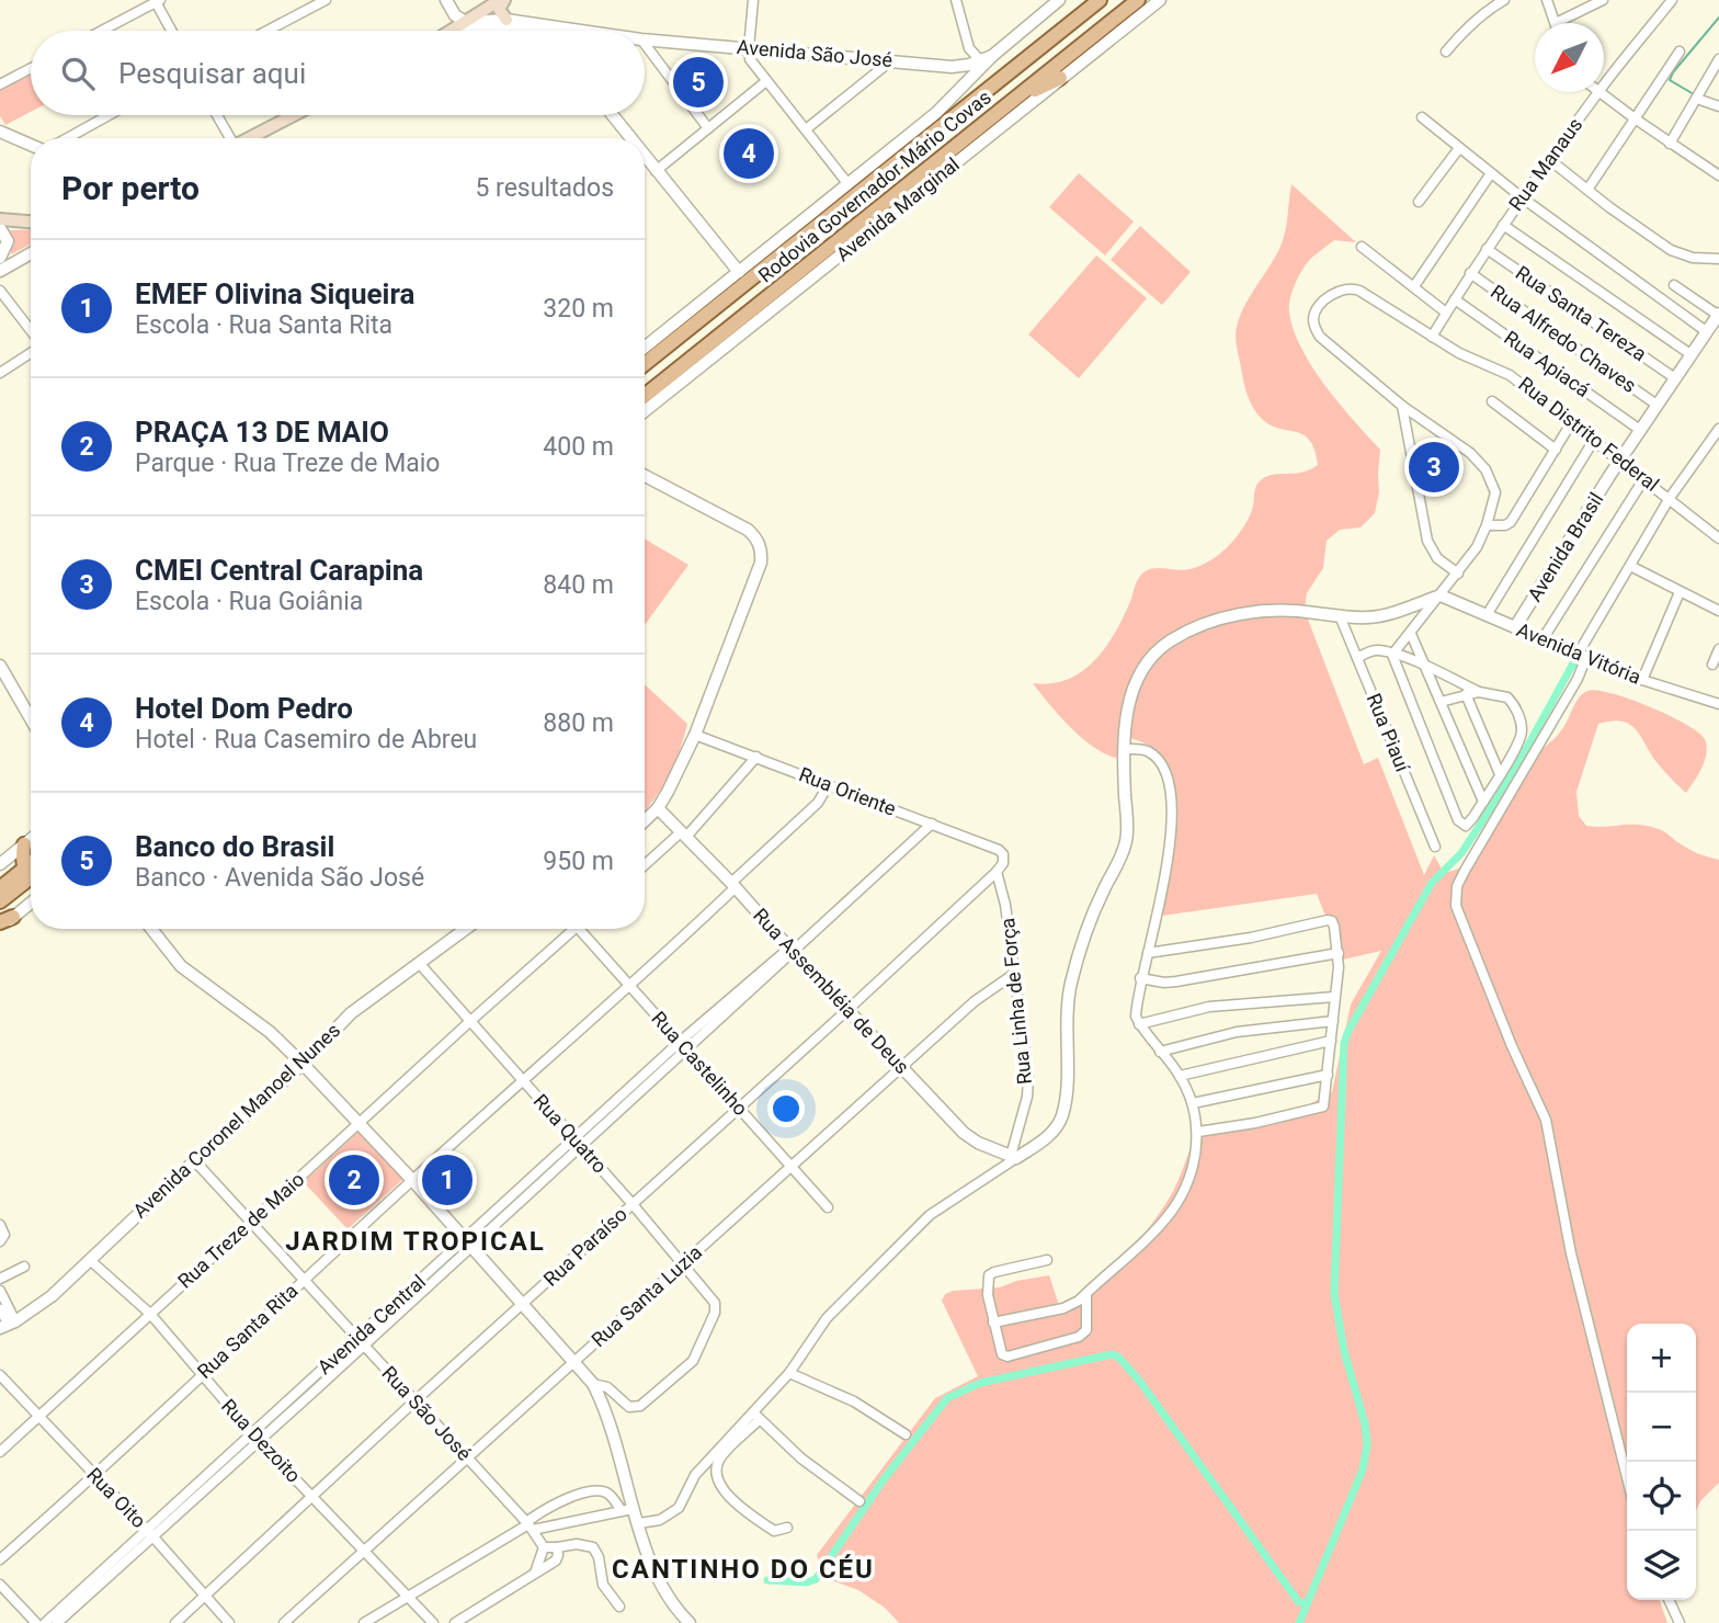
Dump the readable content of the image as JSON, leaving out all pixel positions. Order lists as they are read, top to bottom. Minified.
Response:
{"streets":{"main road":["Rodovia Governador Mário Covas"],"street":["Avenida São José","Rua Manaus","Avenida Marginal","Rua Santa Tereza","Rua Alfredo Chaves","Rua Apiacá","Rua Distrito Federal","Avenida Brasil","Avenida Vitória","Rua Piauí","Rua Oriente","Rua Assembléia de Deus","Rua Linha de Força","Rua Castelinho","Avenida Coronel Manoel Nunes","Rua Quatro","Rua Treze de Maio","Rua Paraíso","Rua Santa Luzia","Avenida Central","Rua Santa Rita","Rua São José","Rua Dezoito","Rua Oito"]},"crossings":[["Rua Manaus","Rua Santa Tereza"],["Rua Manaus","Rua Alfredo Chaves"],["Rua Manaus","Rua Apiacá"],["Rua Manaus","Rua Distrito Federal"],["Rua Santa Tereza","Avenida Brasil"],["Rua Alfredo Chaves","Avenida Brasil"],["Rua Apiacá","Avenida Brasil"],["Rua Distrito Federal","Avenida Brasil"],["Rua Distrito Federal","Avenida Vitória"],["Avenida Brasil","Avenida Vitória"],["Rua Oriente","Rua Linha de Força"],["Rua Oriente","Avenida Central"],["Rua Oriente","Rua Santa Rita"],["Rua Assembléia de Deus","Rua Linha de Força"],["Rua Assembléia de Deus","Rua Paraíso"],["Rua Assembléia de Deus","Rua Santa Luzia"],["Rua Assembléia de Deus","Avenida Central"],["Rua Assembléia de Deus","Rua Santa Rita"],["Rua Linha de Força","Rua Paraíso"],["Rua Linha de Força","Rua Santa Luzia"],["Rua Castelinho","Rua Paraíso"],["Rua Castelinho","Rua Santa Luzia"],["Rua Castelinho","Avenida Central"],["Rua Castelinho","Rua Santa Rita"],["Avenida Coronel Manoel Nunes","Rua Quatro"],["Avenida Coronel Manoel Nunes","Rua São José"],["Avenida Coronel Manoel Nunes","Rua Dezoito"],["Rua Quatro","Rua Treze de Maio"],["Rua Quatro","Rua Paraíso"],["Rua Quatro","Rua Santa Luzia"],["Rua Quatro","Avenida Central"],["Rua Quatro","Rua Santa Rita"],["Rua Treze de Maio","Rua São José"],["Rua Treze de Maio","Rua Dezoito"],["Rua Treze de Maio","Rua Oito"],["Rua Paraíso","Rua São José"],["Rua Paraíso","Rua Dezoito"],["Rua Paraíso","Rua Oito"],["Rua Santa Luzia","Rua São José"],["Rua Santa Luzia","Rua Dezoito"],["Avenida Central","Rua São José"],["Avenida Central","Rua Dezoito"],["Avenida Central","Rua Oito"],["Rua Santa Rita","Rua São José"],["Rua Santa Rita","Rua Dezoito"],["Rua Santa Rita","Rua Oito"]],"districts":["JARDIM TROPICAL","CANTINHO DO CÉU"],"north":"bottom left","page":{"search":"Pesquisar aqui","pins":["5","4","3","1","2"],"heading":["Por perto","5 resultados"],"list":[{"mark":"1","name":"EMEF Olivina Siqueira","note":"Escola · Rua Santa Rita","value":"320 m"},{"mark":"2","name":"PRAÇA 13 DE MAIO","note":"Parque · Rua Treze de Maio","value":"400 m"},{"mark":"3","name":"CMEI Central Carapina","note":"Escola · Rua Goiânia","value":"840 m"},{"mark":"4","name":"Hotel Dom Pedro","note":"Hotel · Rua Casemiro de Abreu","value":"880 m"},{"mark":"5","name":"Banco do Brasil","note":"Banco · Avenida São José","value":"950 m"}],"map_buttons":["+","−"]}}
